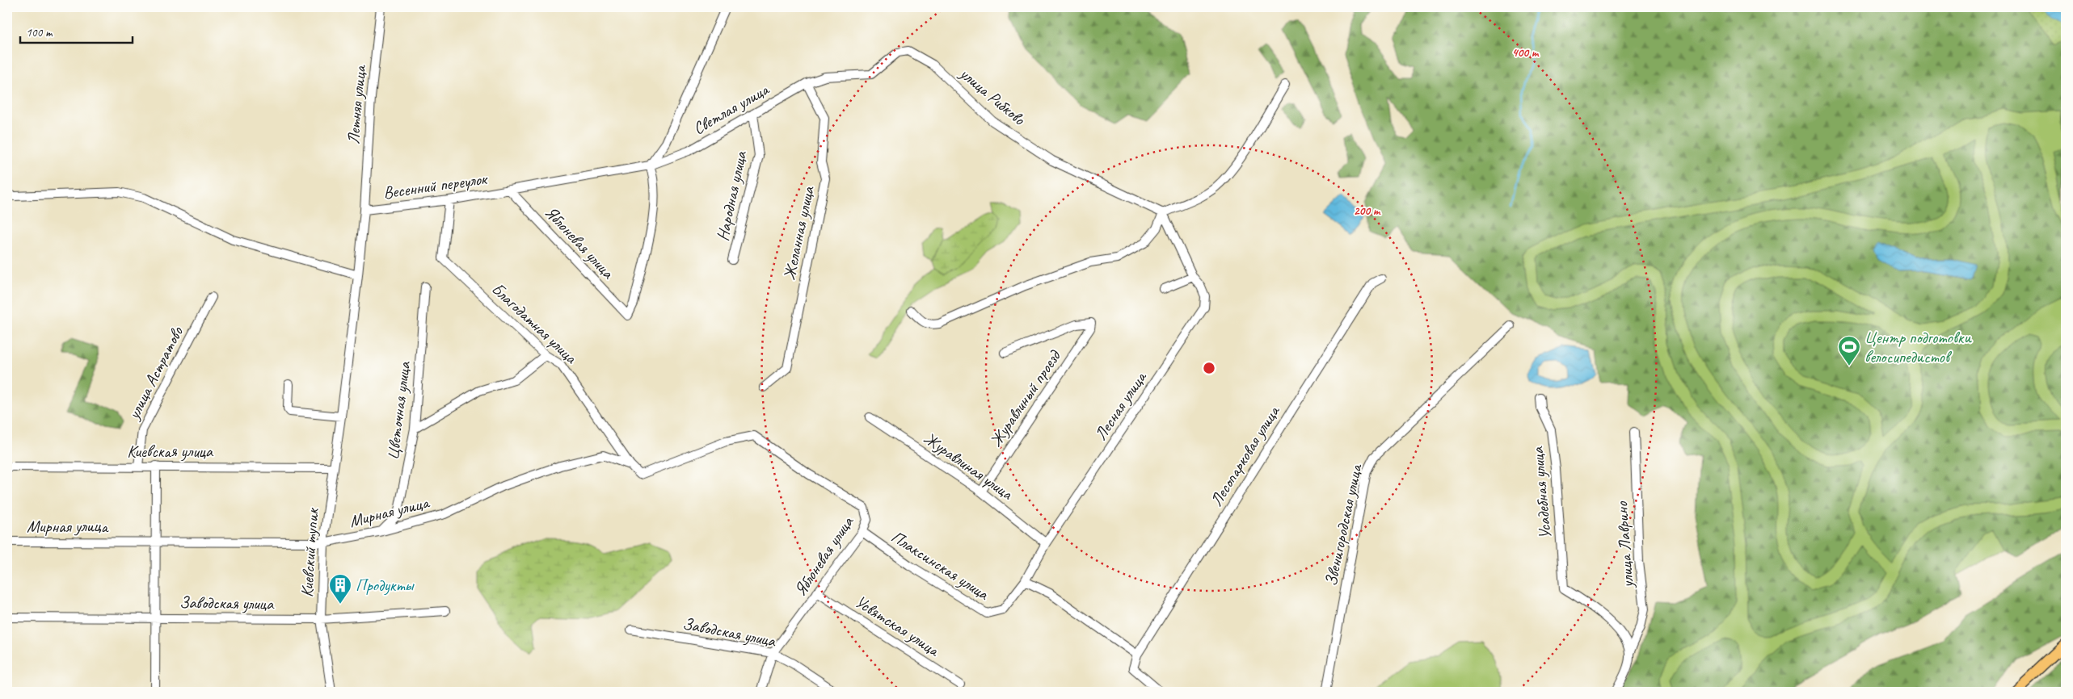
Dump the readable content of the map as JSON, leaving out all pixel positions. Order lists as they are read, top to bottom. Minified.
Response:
{"streets":{"street":["улица Рибково","Летняя улица","Светлая улица","Весенний переулок","Народная улица","Желанная улица","Яблоневая улица","Благодатная улица","улица Астратово","Журавлиный проезд","Лесная улица","Цветочная улица","Киевская улица","Лесопарковая улица","Журавлиная улица","Усадебная улица","Мирная улица","Звенигородская улица","улица Лаврино","Киевский тупик","Плаксинская улица","Заводская улица","Усвятская улица"]},"crossings":[["улица Рибково","Светлая улица"],["улица Рибково","Лесная улица"],["Летняя улица","Весенний переулок"],["Летняя улица","Киевский тупик"],["Светлая улица","Весенний переулок"],["Светлая улица","Народная улица"],["Светлая улица","Желанная улица"],["Светлая улица","Яблоневая улица"],["Весенний переулок","Яблоневая улица"],["Весенний переулок","Благодатная улица"],["Весенний переулок","Киевский тупик"],["Яблоневая улица","Мирная улица"],["Яблоневая улица","Плаксинская улица"],["Яблоневая улица","Заводская улица"],["Яблоневая улица","Усвятская улица"],["Благодатная улица","Мирная улица"],["улица Астратово","Киевская улица"],["Журавлиный проезд","Журавлиная улица"],["Лесная улица","Журавлиная улица"],["Лесная улица","Плаксинская улица"],["Цветочная улица","Мирная улица"],["Киевская улица","Киевский тупик"],["Усадебная улица","улица Лаврино"],["Мирная улица","Киевский тупик"],["Киевский тупик","Заводская улица"]],"places":{"sports":["Центр подготовки велосипедистов"],"building":["Продукты"]},"scale_bar":"100 m","rings":["400 m","200 m"]}
